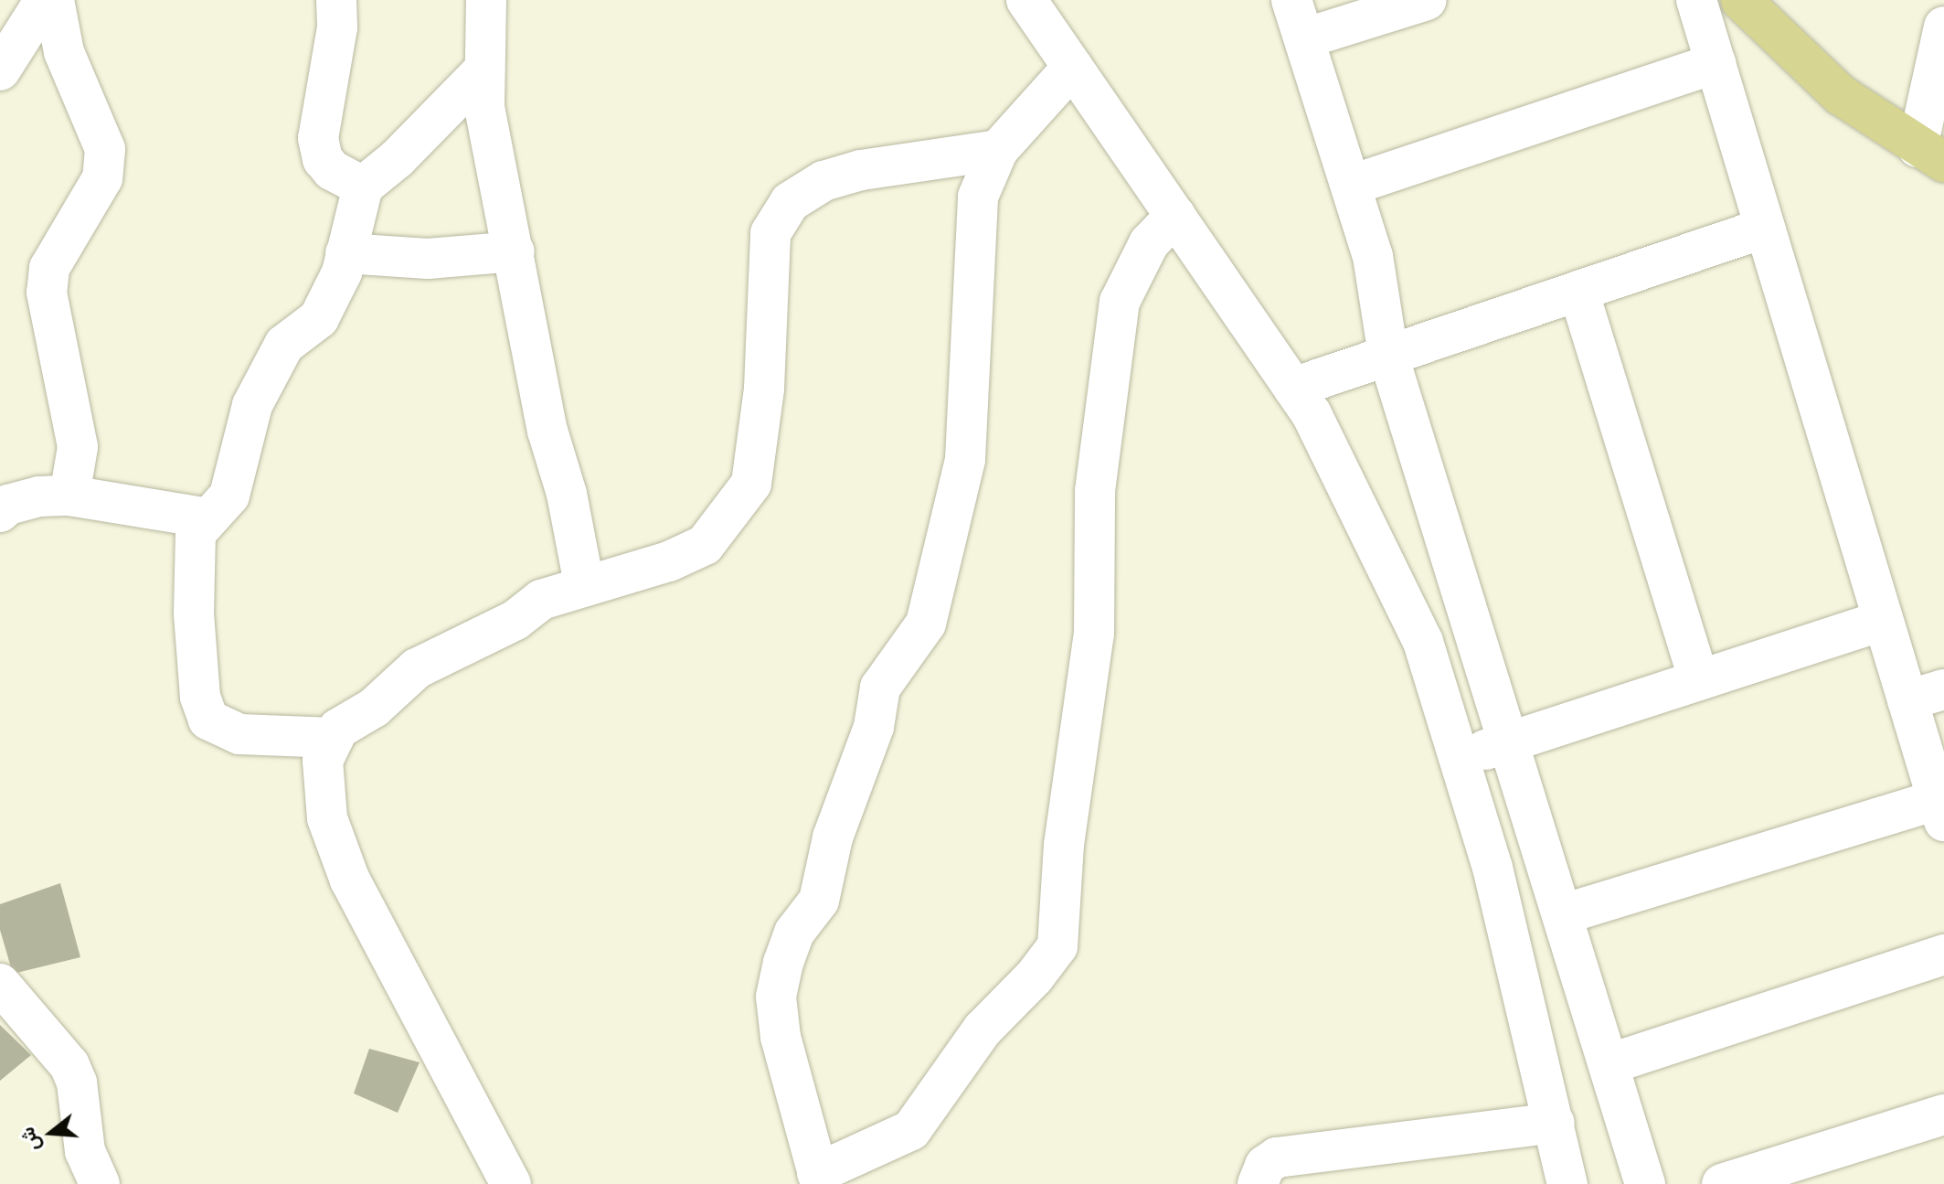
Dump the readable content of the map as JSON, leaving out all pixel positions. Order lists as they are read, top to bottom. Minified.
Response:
{"north":"left"}
